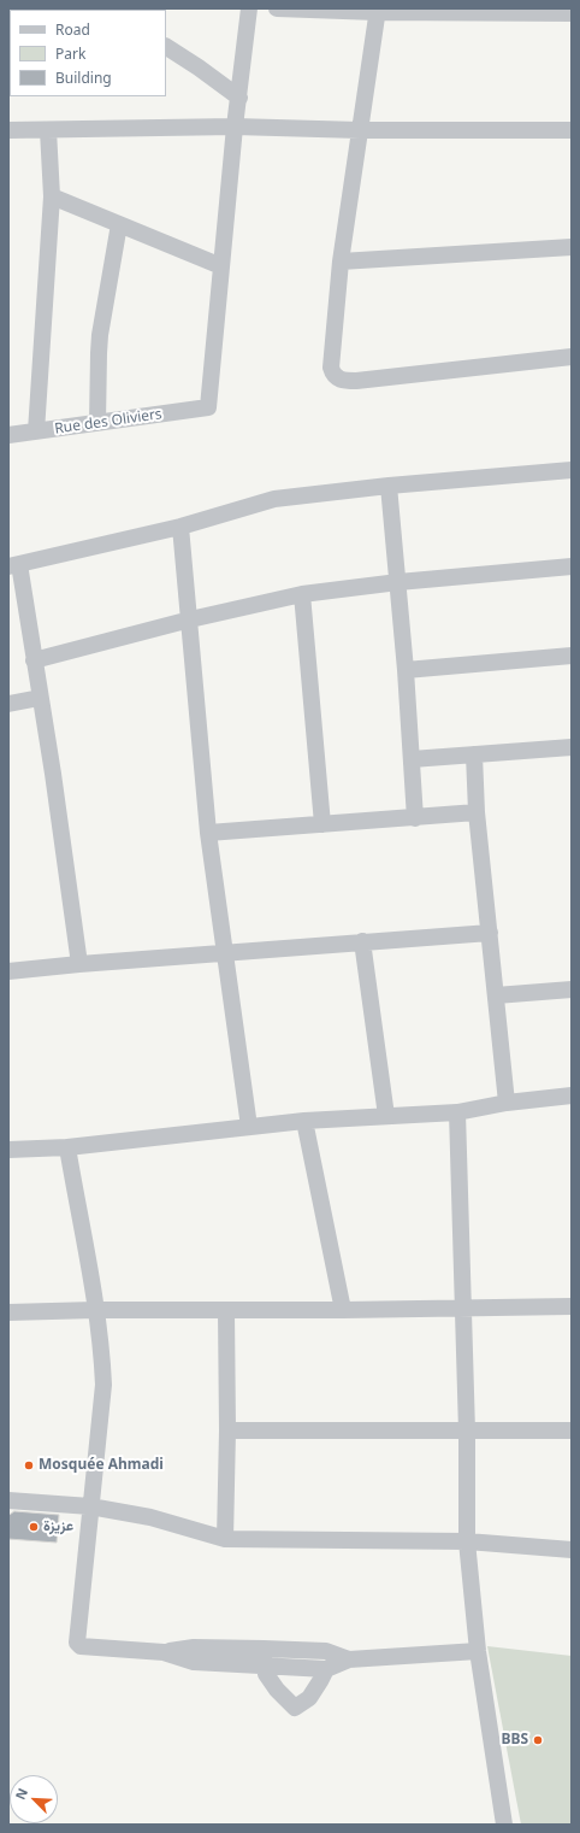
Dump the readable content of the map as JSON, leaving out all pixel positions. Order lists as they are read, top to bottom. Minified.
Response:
{"streets":{"street":["Rue des Oliviers"]},"places":["Mosquée Ahmadi","عزيزة","BBS"],"legend":["Road","Park","Building"],"north":"top left"}
